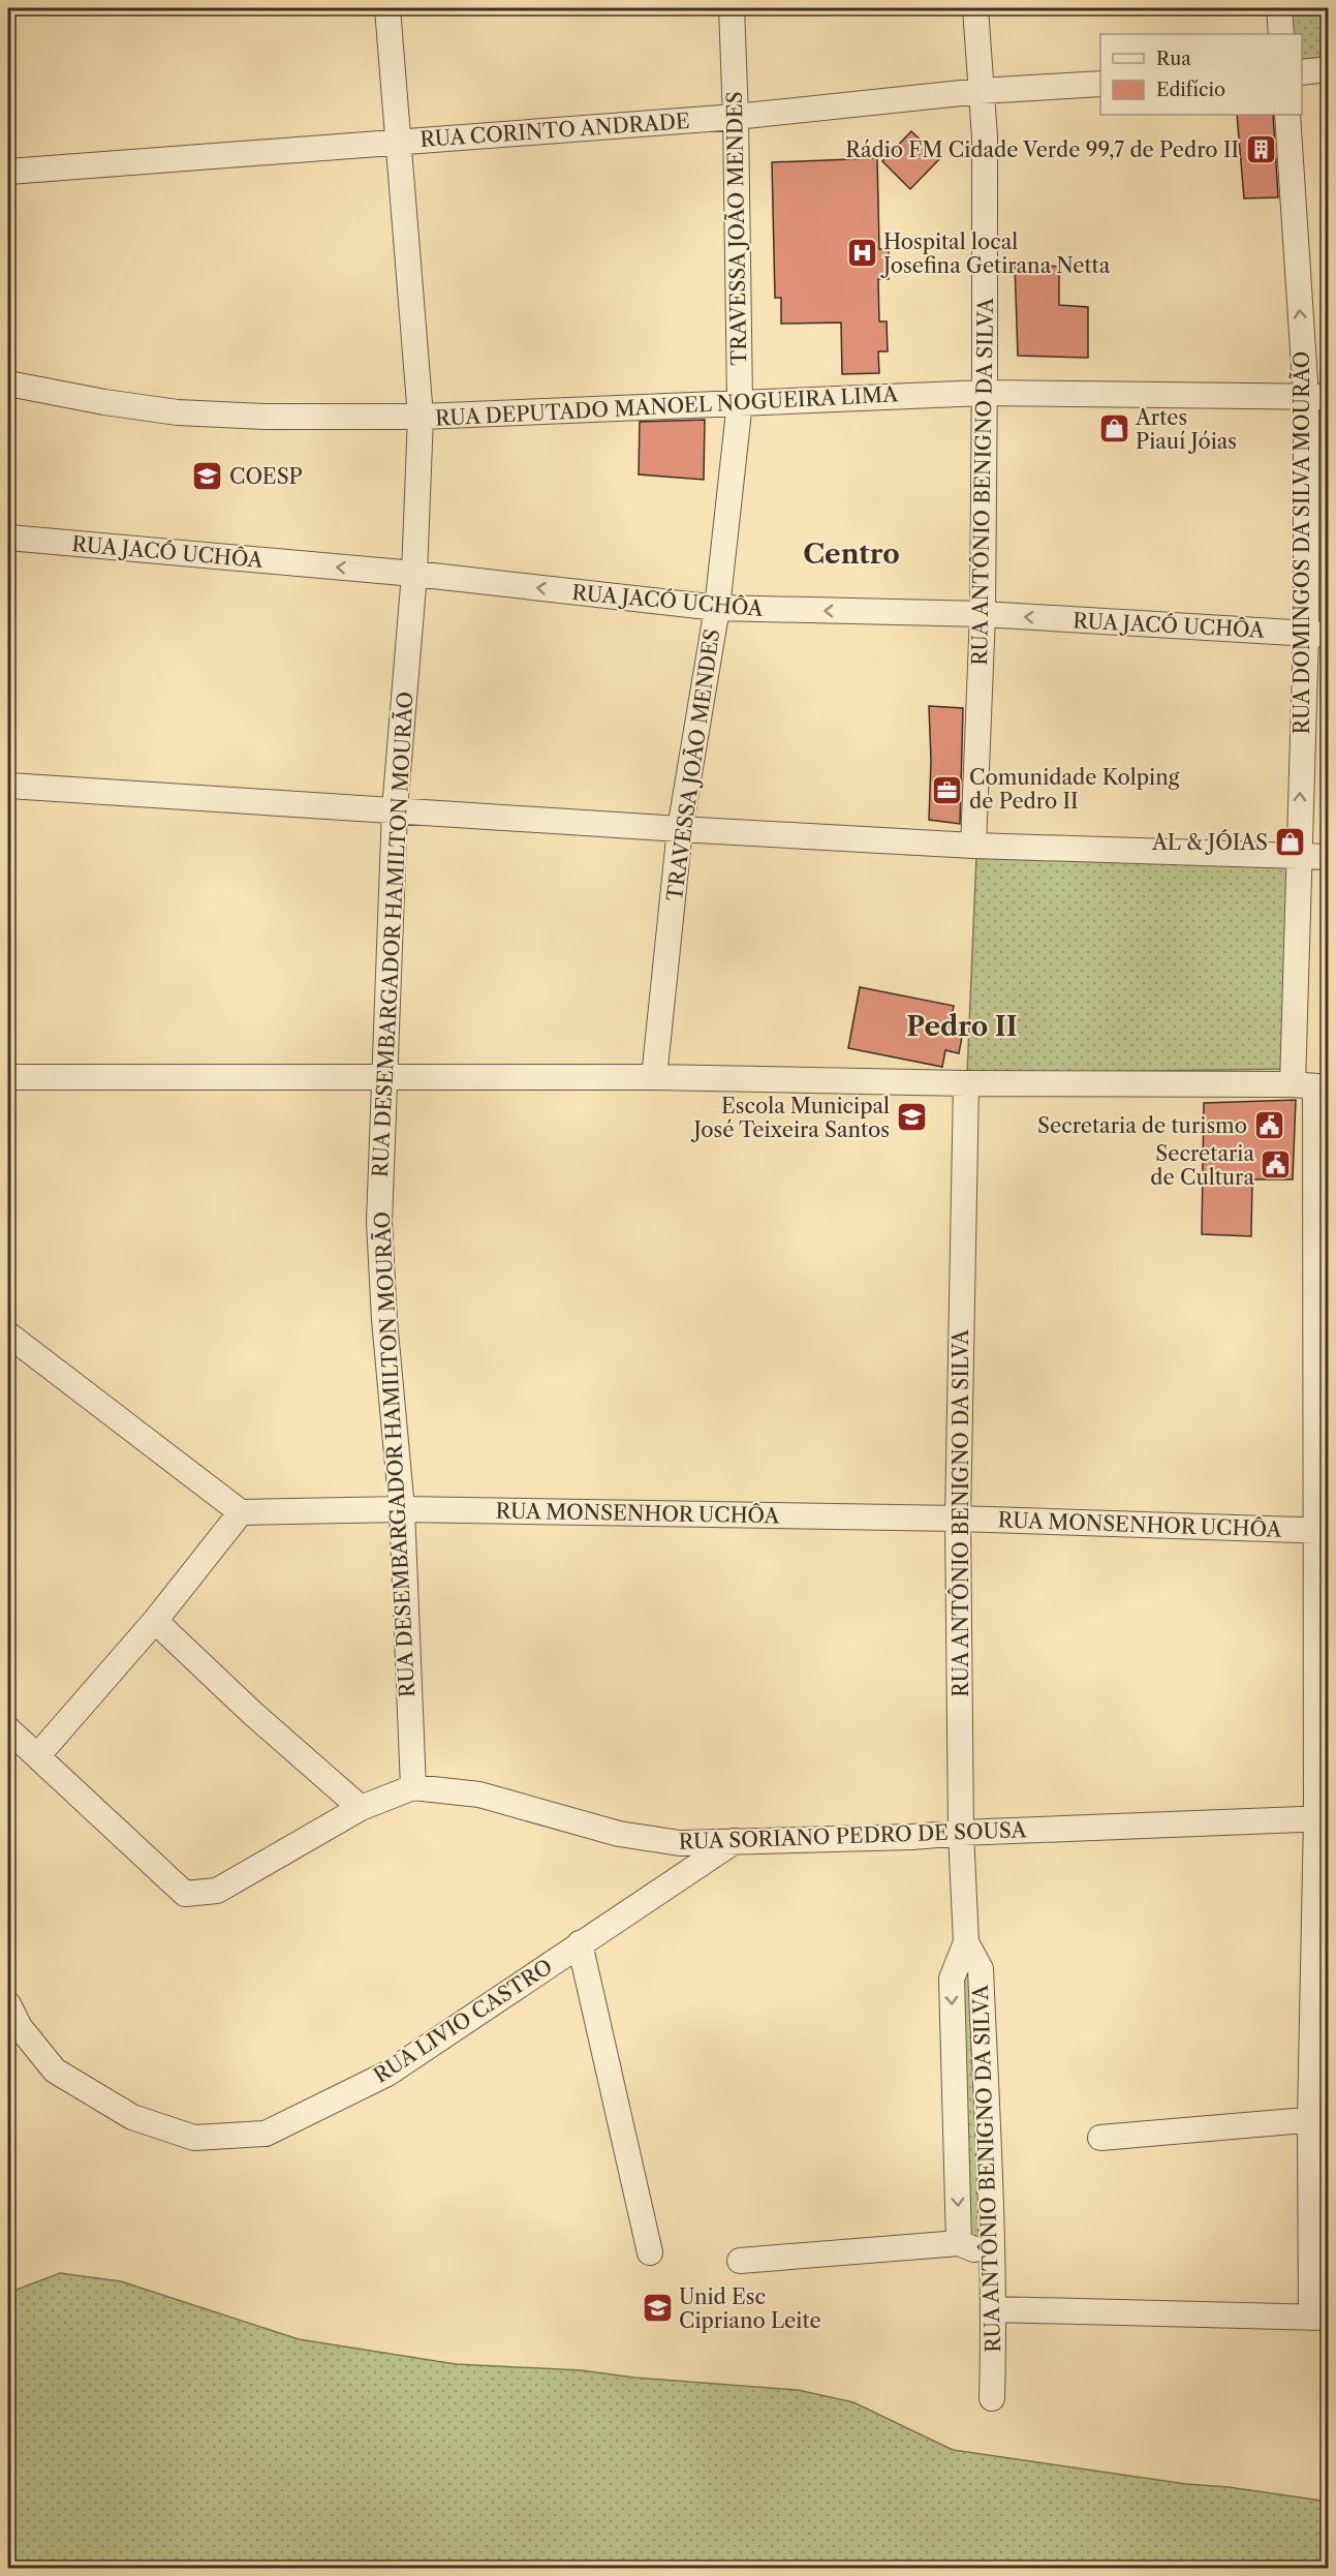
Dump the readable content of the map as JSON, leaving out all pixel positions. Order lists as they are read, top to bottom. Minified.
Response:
{"streets":{"street":["RUA CORINTO ANDRADE","TRAVESSA JOÃO MENDES","RUA DEPUTADO MANOEL NOGUEIRA LIMA","RUA ANTÔNIO BENIGNO DA SILVA","RUA DOMINGOS DA SILVA MOURÃO","RUA JACÓ UCHÔA","RUA DESEMBARGADOR HAMILTON MOURÃO","RUA MONSENHOR UCHÔA","RUA SORIANO PEDRO DE SOUSA","RUA LIVIO CASTRO"]},"crossings":[["RUA CORINTO ANDRADE","TRAVESSA JOÃO MENDES"],["RUA CORINTO ANDRADE","RUA ANTÔNIO BENIGNO DA SILVA"],["RUA CORINTO ANDRADE","RUA DESEMBARGADOR HAMILTON MOURÃO"],["TRAVESSA JOÃO MENDES","RUA DEPUTADO MANOEL NOGUEIRA LIMA"],["TRAVESSA JOÃO MENDES","RUA JACÓ UCHÔA"],["RUA DEPUTADO MANOEL NOGUEIRA LIMA","RUA ANTÔNIO BENIGNO DA SILVA"],["RUA DEPUTADO MANOEL NOGUEIRA LIMA","RUA DOMINGOS DA SILVA MOURÃO"],["RUA DEPUTADO MANOEL NOGUEIRA LIMA","RUA DESEMBARGADOR HAMILTON MOURÃO"],["RUA ANTÔNIO BENIGNO DA SILVA","RUA JACÓ UCHÔA"],["RUA ANTÔNIO BENIGNO DA SILVA","RUA MONSENHOR UCHÔA"],["RUA ANTÔNIO BENIGNO DA SILVA","RUA SORIANO PEDRO DE SOUSA"],["RUA DOMINGOS DA SILVA MOURÃO","RUA JACÓ UCHÔA"],["RUA DOMINGOS DA SILVA MOURÃO","RUA MONSENHOR UCHÔA"],["RUA DOMINGOS DA SILVA MOURÃO","RUA SORIANO PEDRO DE SOUSA"],["RUA JACÓ UCHÔA","RUA DESEMBARGADOR HAMILTON MOURÃO"],["RUA DESEMBARGADOR HAMILTON MOURÃO","RUA MONSENHOR UCHÔA"],["RUA DESEMBARGADOR HAMILTON MOURÃO","RUA SORIANO PEDRO DE SOUSA"],["RUA SORIANO PEDRO DE SOUSA","RUA LIVIO CASTRO"]],"one_way":["RUA JACÓ UCHÔA"],"districts":["Centro","Pedro II"],"places":{"building":["Rádio FM Cidade Verde 99,7 de Pedro II"],"hospital":["Hospital local Josefina Getirana Netta"],"shop":["Artes Piauí Jóias","AL & JÓIAS"],"school or university":["COESP","Escola Municipal José Teixeira Santos","Unid Esc Cipriano Leite"],"office":["Comunidade Kolping de Pedro II"],"public building":["Secretaria de turismo","Secretaria de Cultura"]},"legend":["Rua","Edifício"]}
